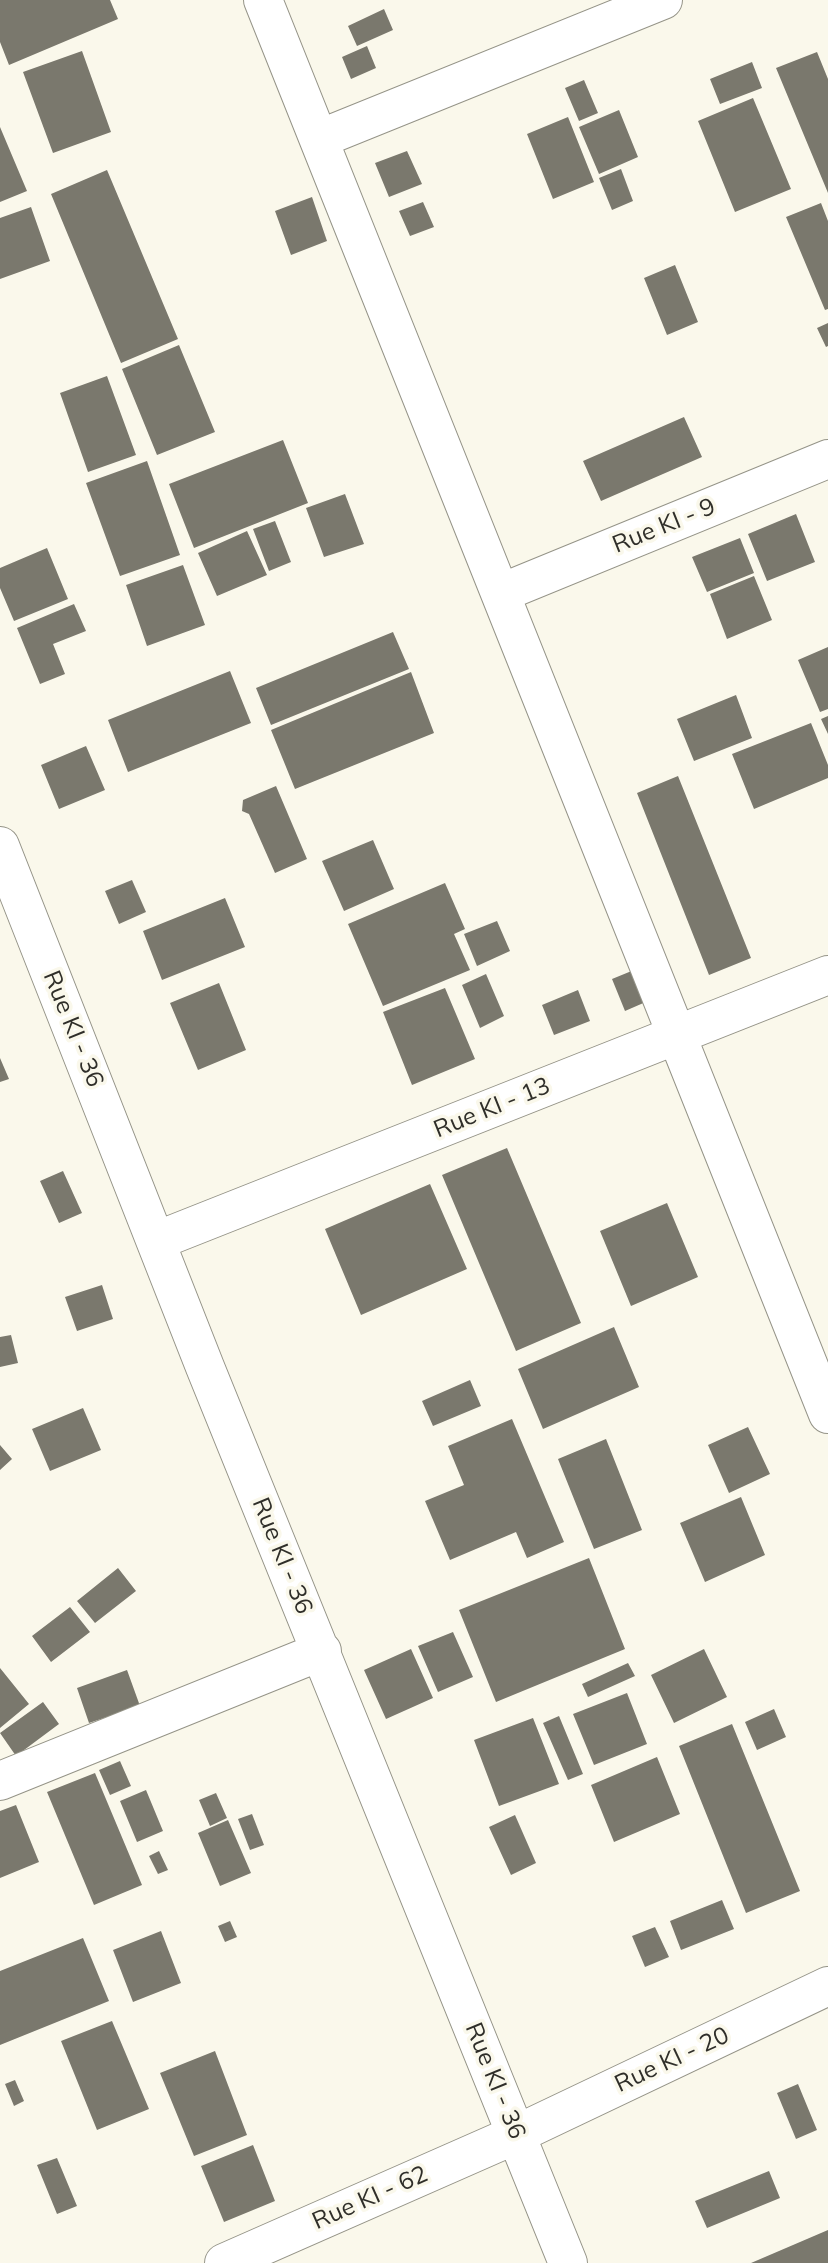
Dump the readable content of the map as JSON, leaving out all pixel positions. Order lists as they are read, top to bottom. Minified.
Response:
{"streets":{"street":["Rue KI - 9","Rue KI - 36","Rue KI - 13","Rue KI - 20","Rue KI - 62"]},"crossings":[["Rue KI - 36","Rue KI - 13"],["Rue KI - 36","Rue KI - 20"],["Rue KI - 36","Rue KI - 62"],["Rue KI - 20","Rue KI - 62"]]}
